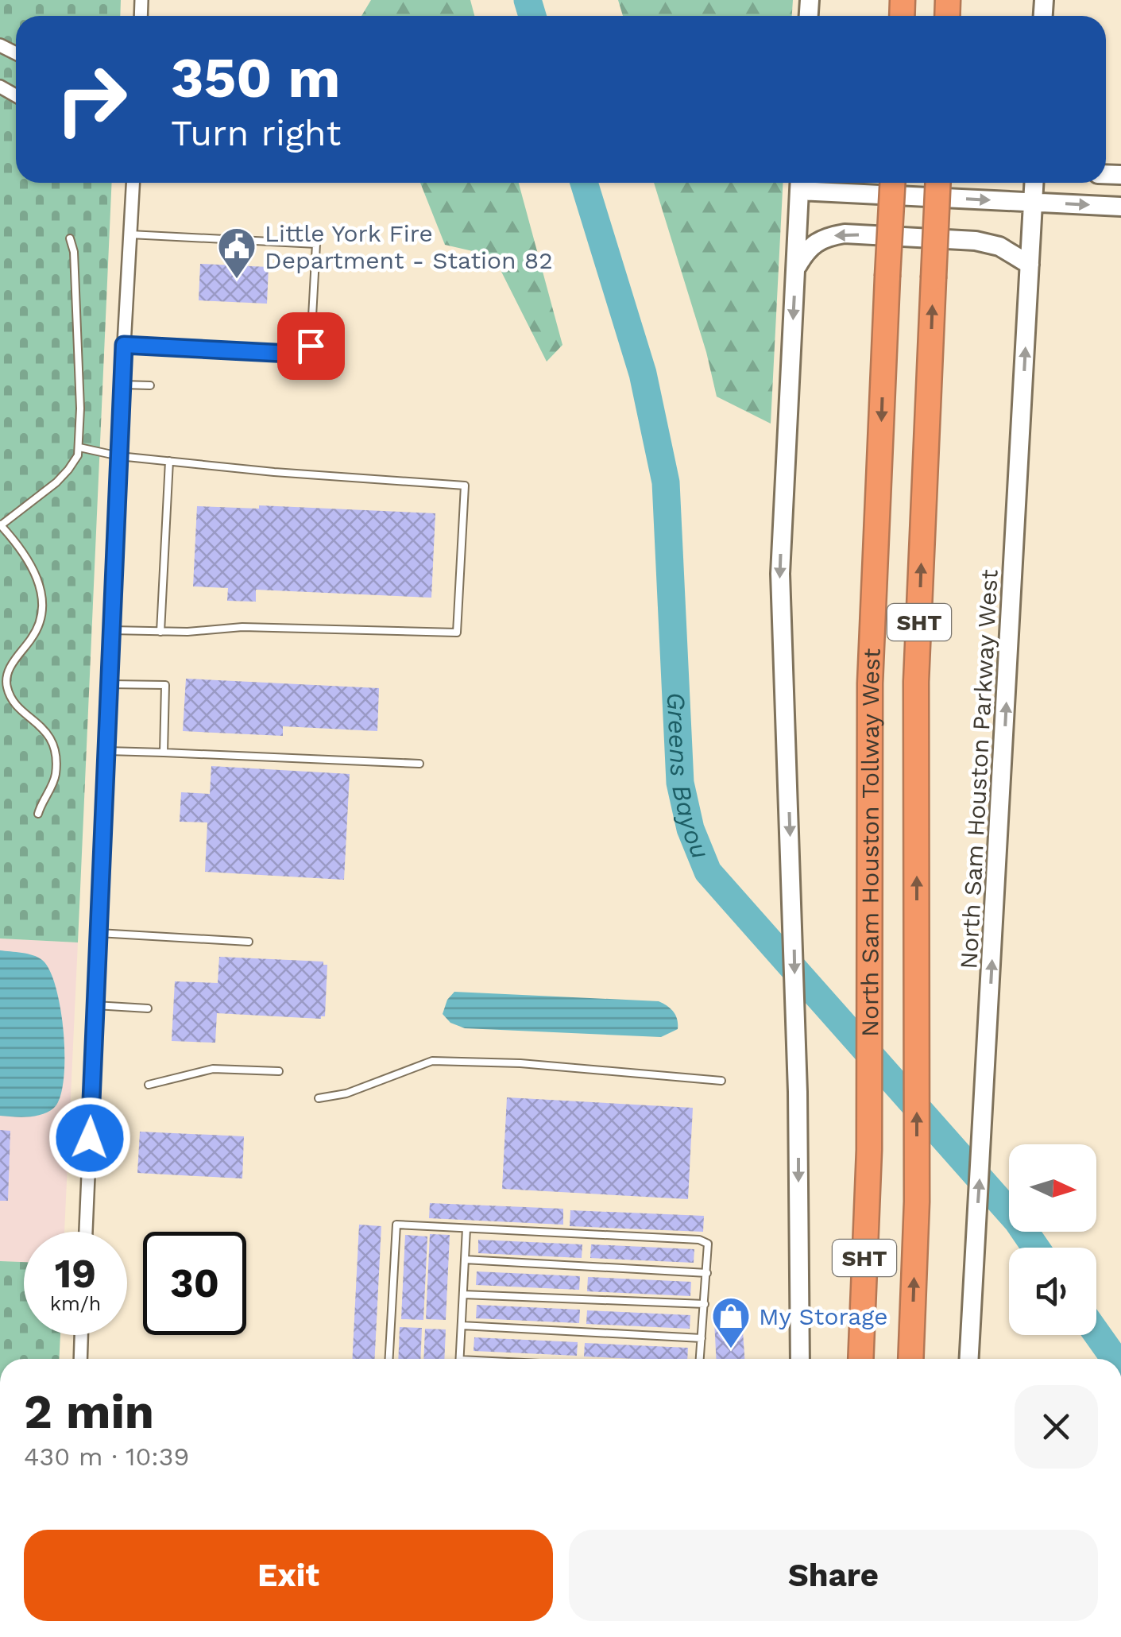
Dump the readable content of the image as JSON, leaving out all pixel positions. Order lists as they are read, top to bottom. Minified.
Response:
{"streets":{"highway":["SHT","North Sam Houston Tollway West"],"main road":["North Sam Houston Parkway West"]},"one_way":["North Sam Houston Parkway West"],"water":["Greens Bayou"],"places":{"public building":["Little York Fire Department - Station 82"],"shop":["My Storage"]},"north":"right","page":{"turn":["350 m","Turn right"],"speed":"19 km/h","limit":"30","heading":["2 min","430 m · 10:39"],"buttons":["Exit","Share"]}}
